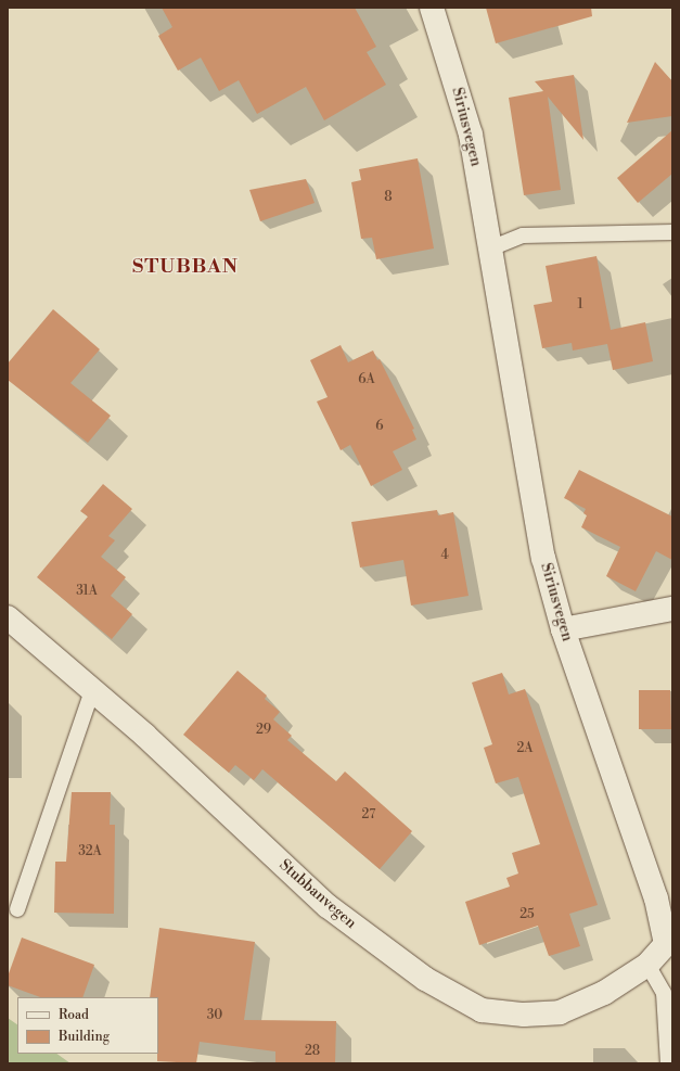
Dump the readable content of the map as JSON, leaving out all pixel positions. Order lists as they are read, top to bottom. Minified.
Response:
{"streets":{"street":["Siriusvegen","Stubbanvegen"]},"crossings":[["Siriusvegen","Stubbanvegen"]],"districts":["STUBBAN"],"house_numbers":["8","1","6A","6","4","31A","29","2A","27","32A","25","30","28"],"legend":["Road","Building"]}
